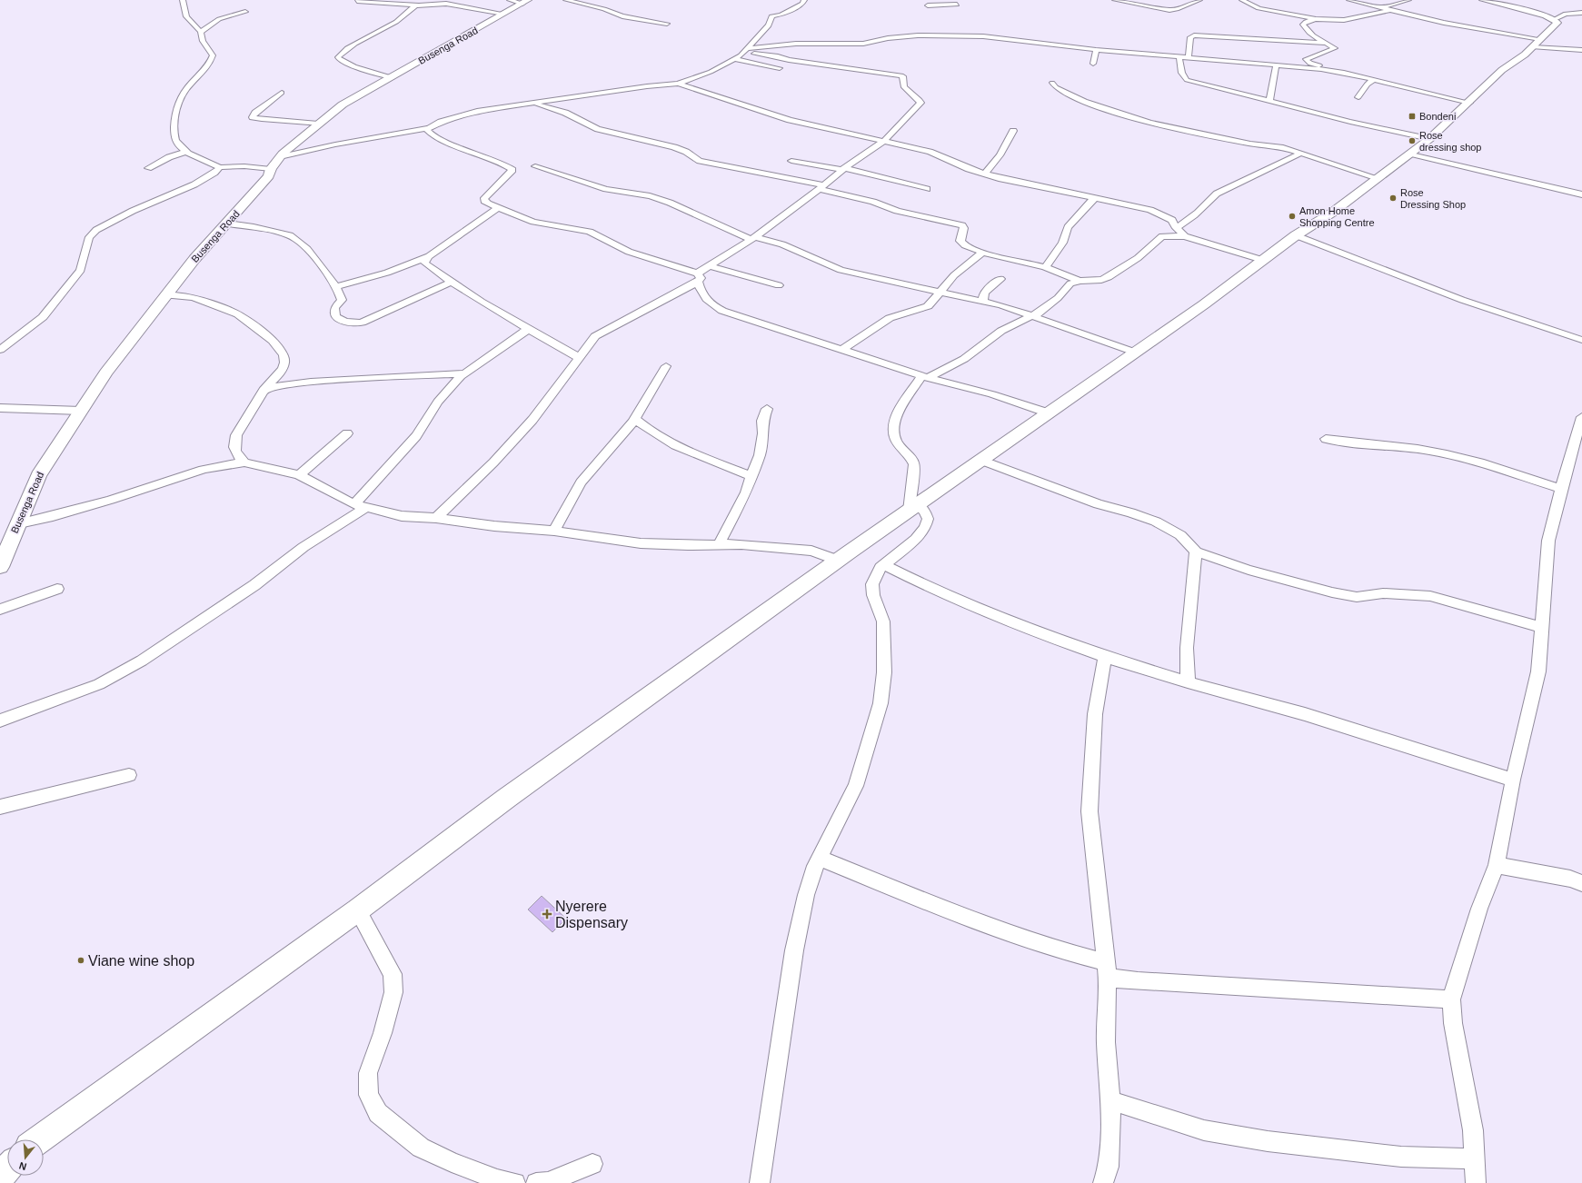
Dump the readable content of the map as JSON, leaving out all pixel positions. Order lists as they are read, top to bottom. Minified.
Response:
{"streets":{"main road":["Busenga Road"]},"places":{"transit":["Bondeni"],"other":["Rose dressing shop","Rose Dressing Shop","Amon Home Shopping Centre","Viane wine shop"],"health":["Nyerere Dispensary"]},"north":"bottom"}
